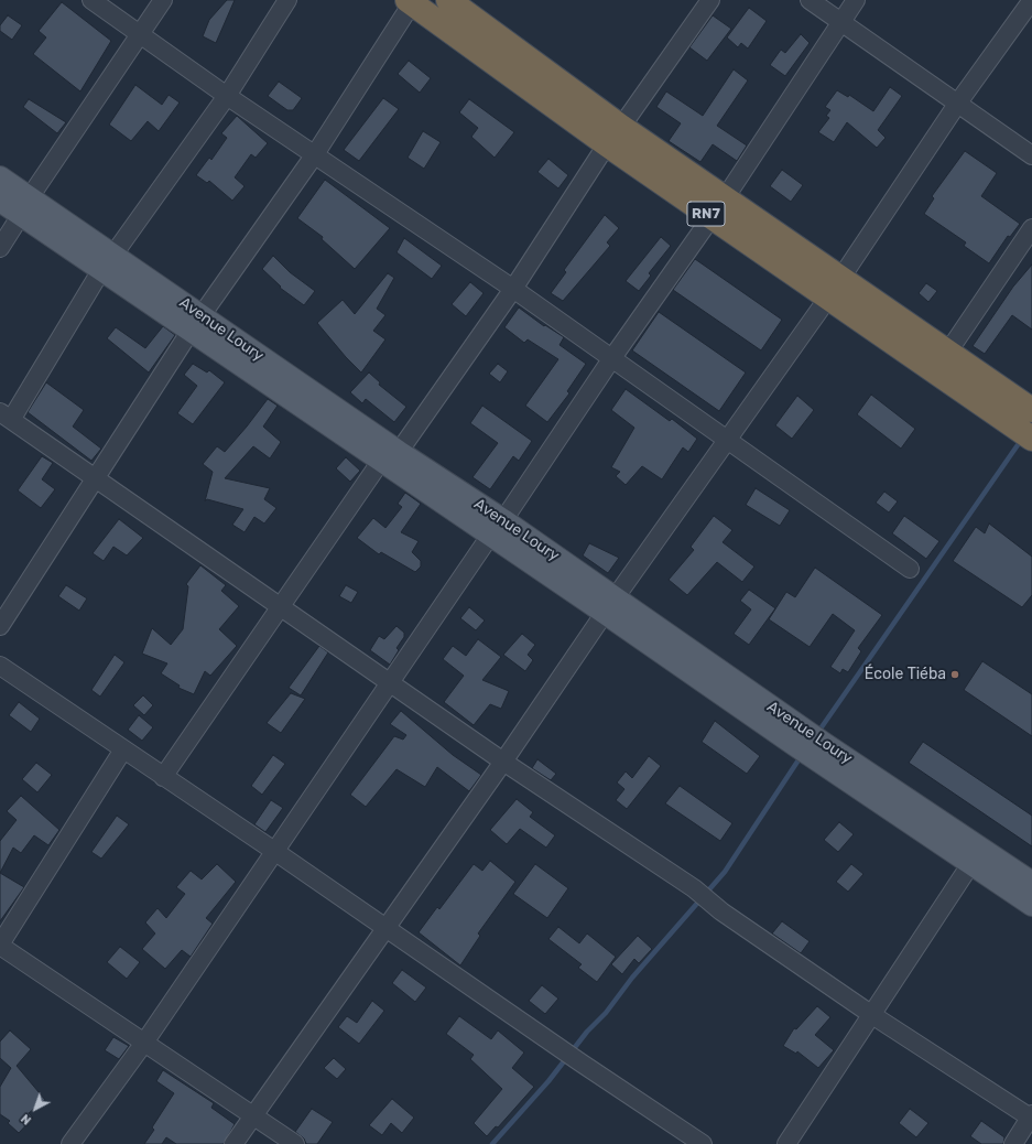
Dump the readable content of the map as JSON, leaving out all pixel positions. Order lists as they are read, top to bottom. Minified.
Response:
{"streets":{"highway":["RN7"],"main road":["Avenue Loury"]},"places":["École Tiéba"],"north":"bottom left"}
